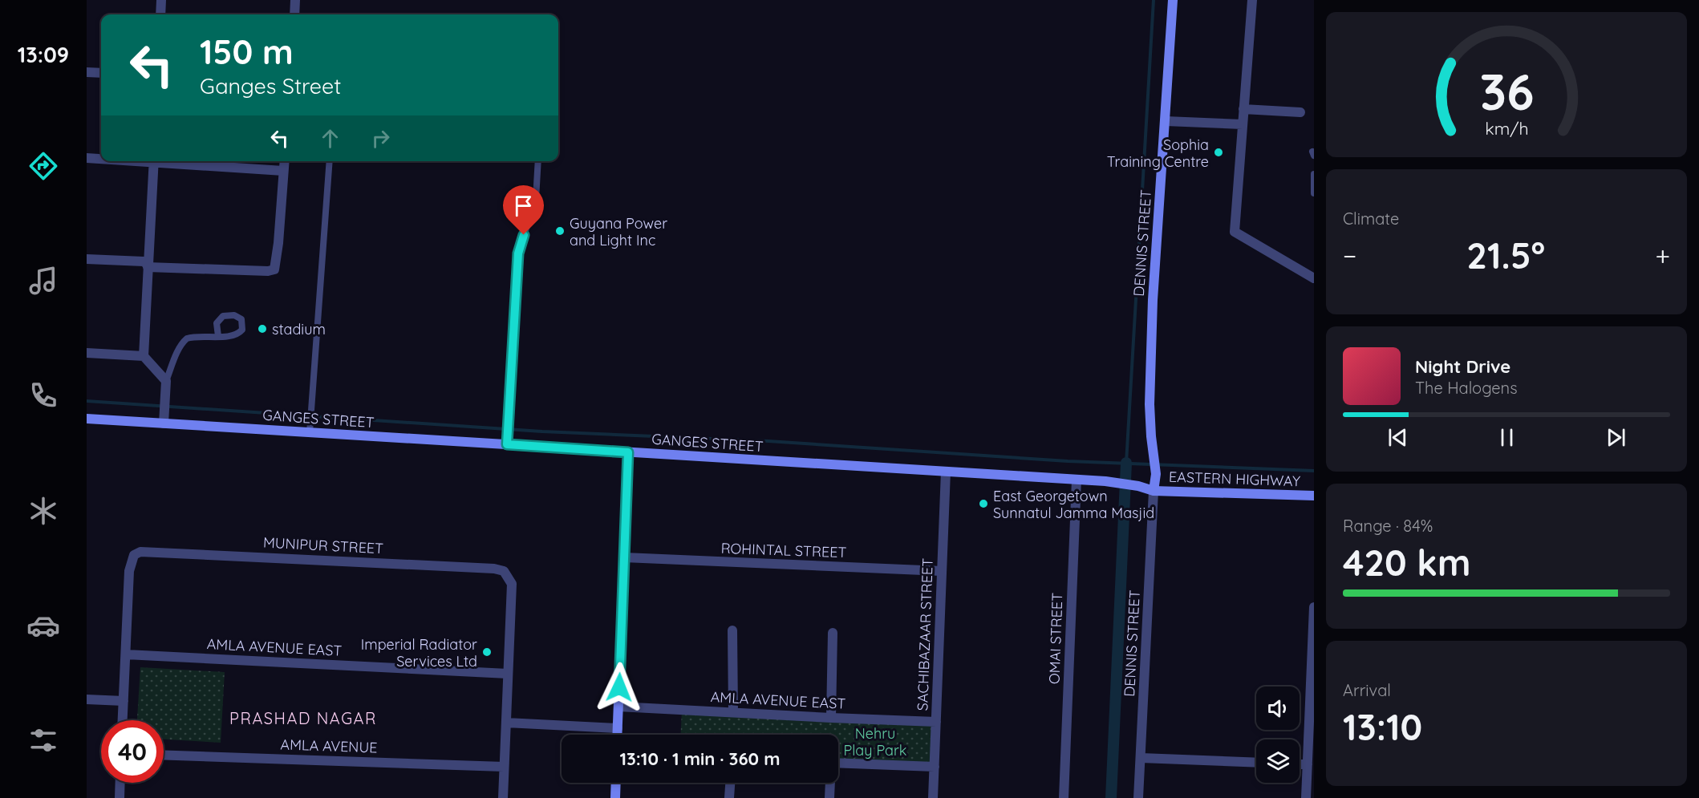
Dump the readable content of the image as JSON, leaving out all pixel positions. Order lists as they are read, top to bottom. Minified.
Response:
{"streets":{"street":["DENNIS STREET","GANGES STREET","EASTERN HIGHWAY","MUNIPUR STREET","ROHINTAL STREET","SACHIBAZAAR STREET","OMAI STREET","AMLA AVENUE EAST","AMLA AVENUE"]},"crossings":[["DENNIS STREET","GANGES STREET"],["DENNIS STREET","EASTERN HIGHWAY"],["GANGES STREET","EASTERN HIGHWAY"],["GANGES STREET","SACHIBAZAAR STREET"],["GANGES STREET","OMAI STREET"],["MUNIPUR STREET","AMLA AVENUE EAST"],["ROHINTAL STREET","SACHIBAZAAR STREET"],["SACHIBAZAAR STREET","AMLA AVENUE EAST"]],"districts":["PRASHAD NAGAR"],"parks":["Nehru Play Park"],"places":["Sophia Training Centre","Guyana Power and Light Inc","stadium","East Georgetown Sunnatul Jamma Masjid","Imperial Radiator Services Ltd"],"page":{"tabs":"13:09","turn":["150 m","Ganges Street"],"tile":["Climate",["Range · 84%","420 km"],["Arrival","13:10"]],"heat":["−","21.5°","+"],"song":["Night Drive","The Halogens"],"limit":"40","trip":"13:10 · 1 min · 360 m","gauge":["36","km/h"]}}
